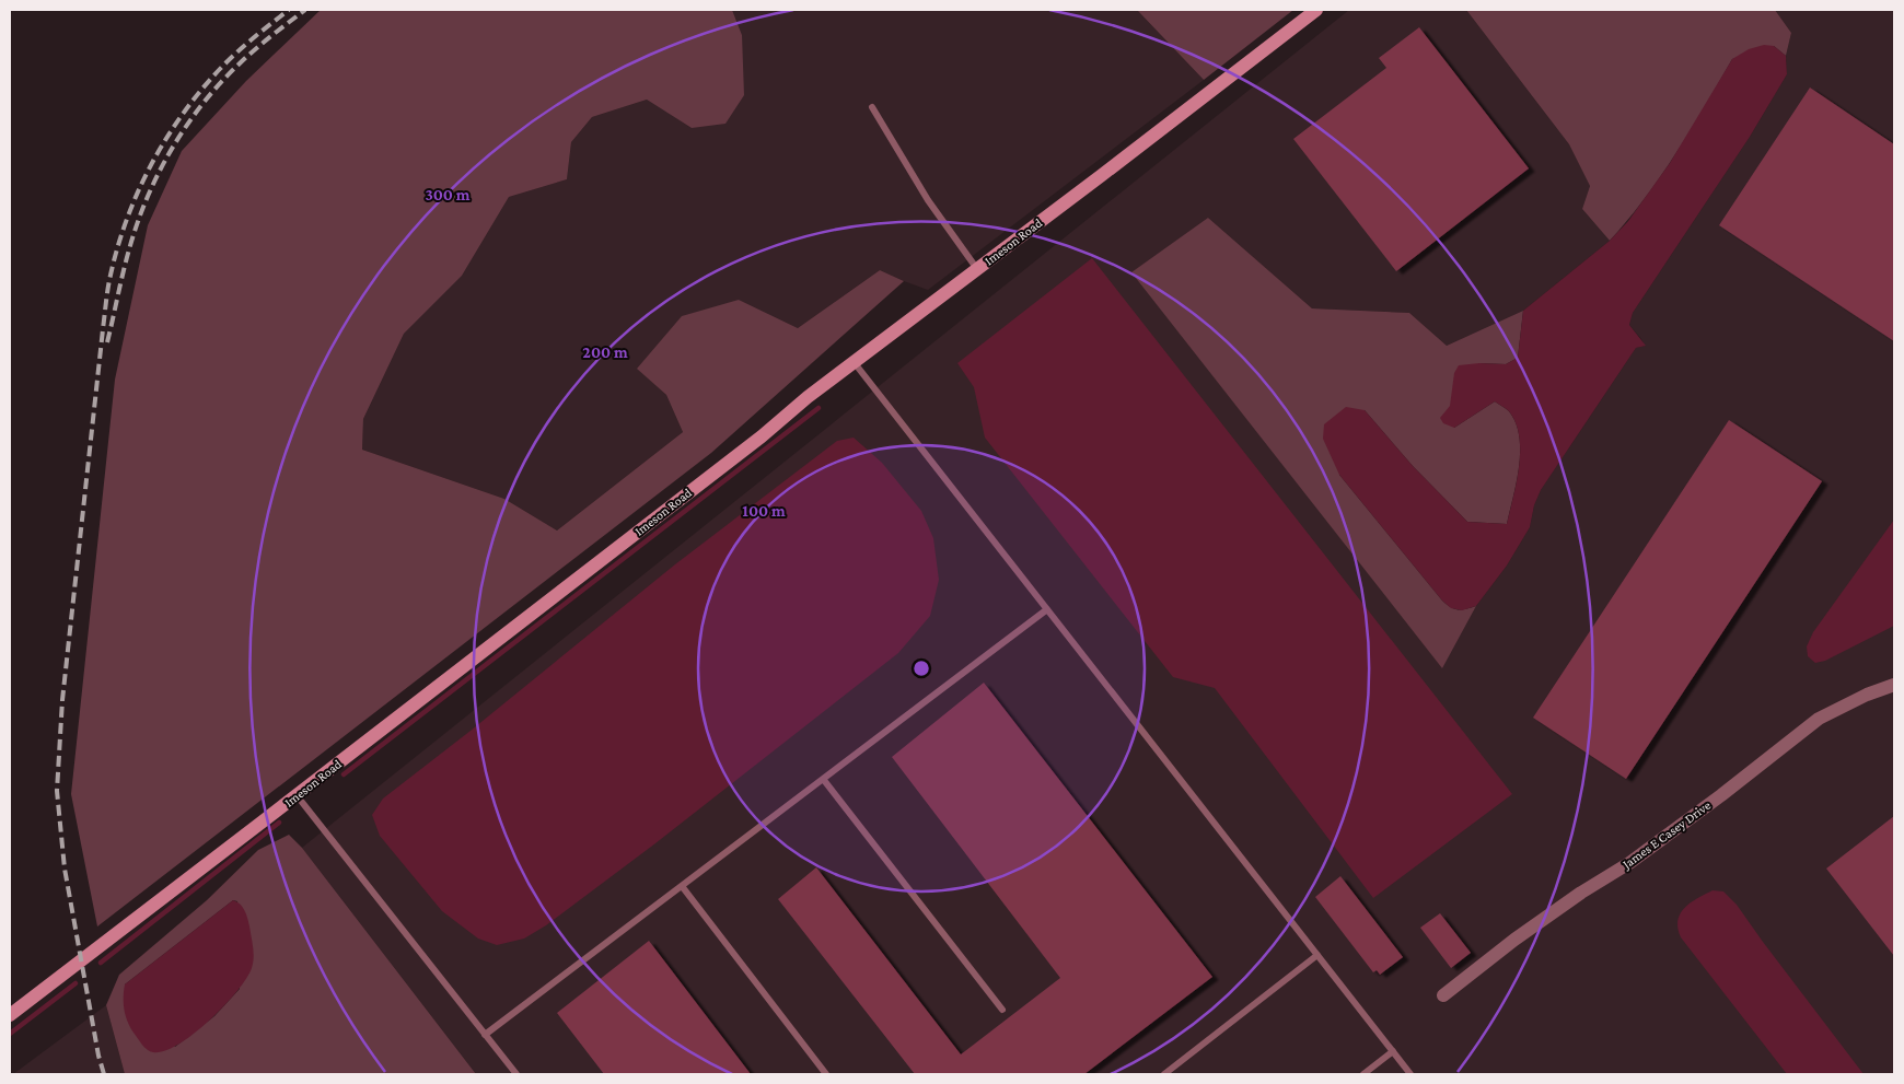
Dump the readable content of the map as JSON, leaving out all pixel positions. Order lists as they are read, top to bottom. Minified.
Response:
{"streets":{"street":["Imeson Road","James E Casey Drive"]},"rings":["300 m","200 m","100 m"]}
